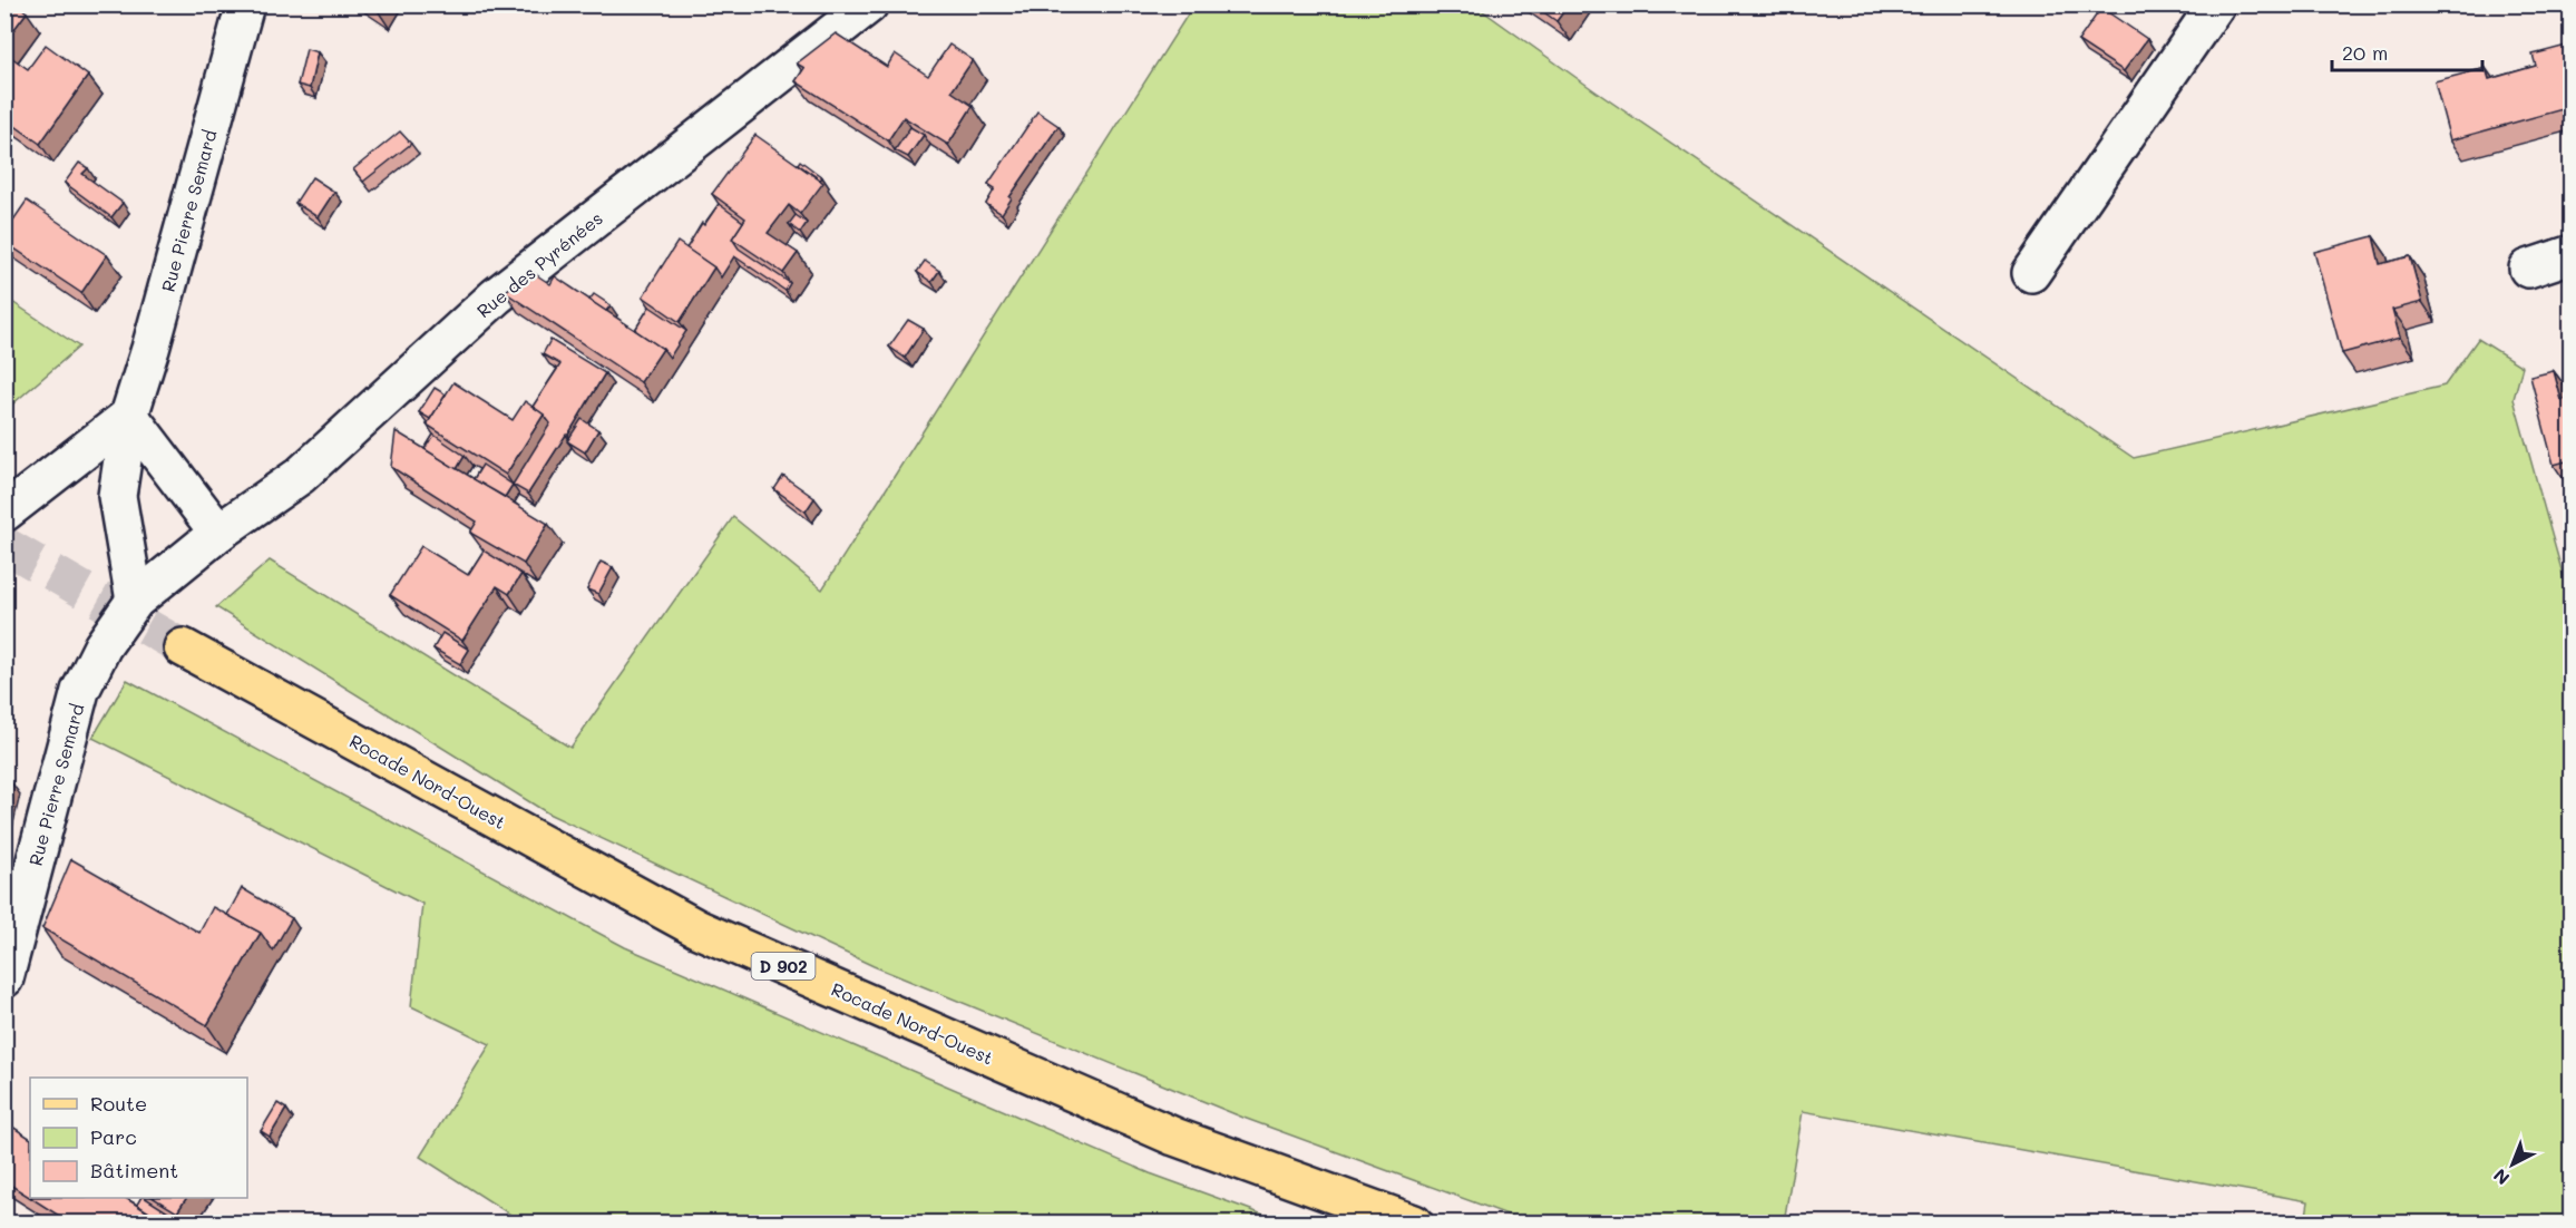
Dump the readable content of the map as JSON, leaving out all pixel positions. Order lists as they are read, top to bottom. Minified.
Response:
{"streets":{"main road":["Rocade Nord-Ouest","D 902"],"street":["Rue Pierre Semard","Rue des Pyrénées"]},"crossings":[["Rue Pierre Semard","Rue des Pyrénées"]],"legend":["Route","Parc","Bâtiment"],"scale_bar":"20 m","north":"bottom left"}
